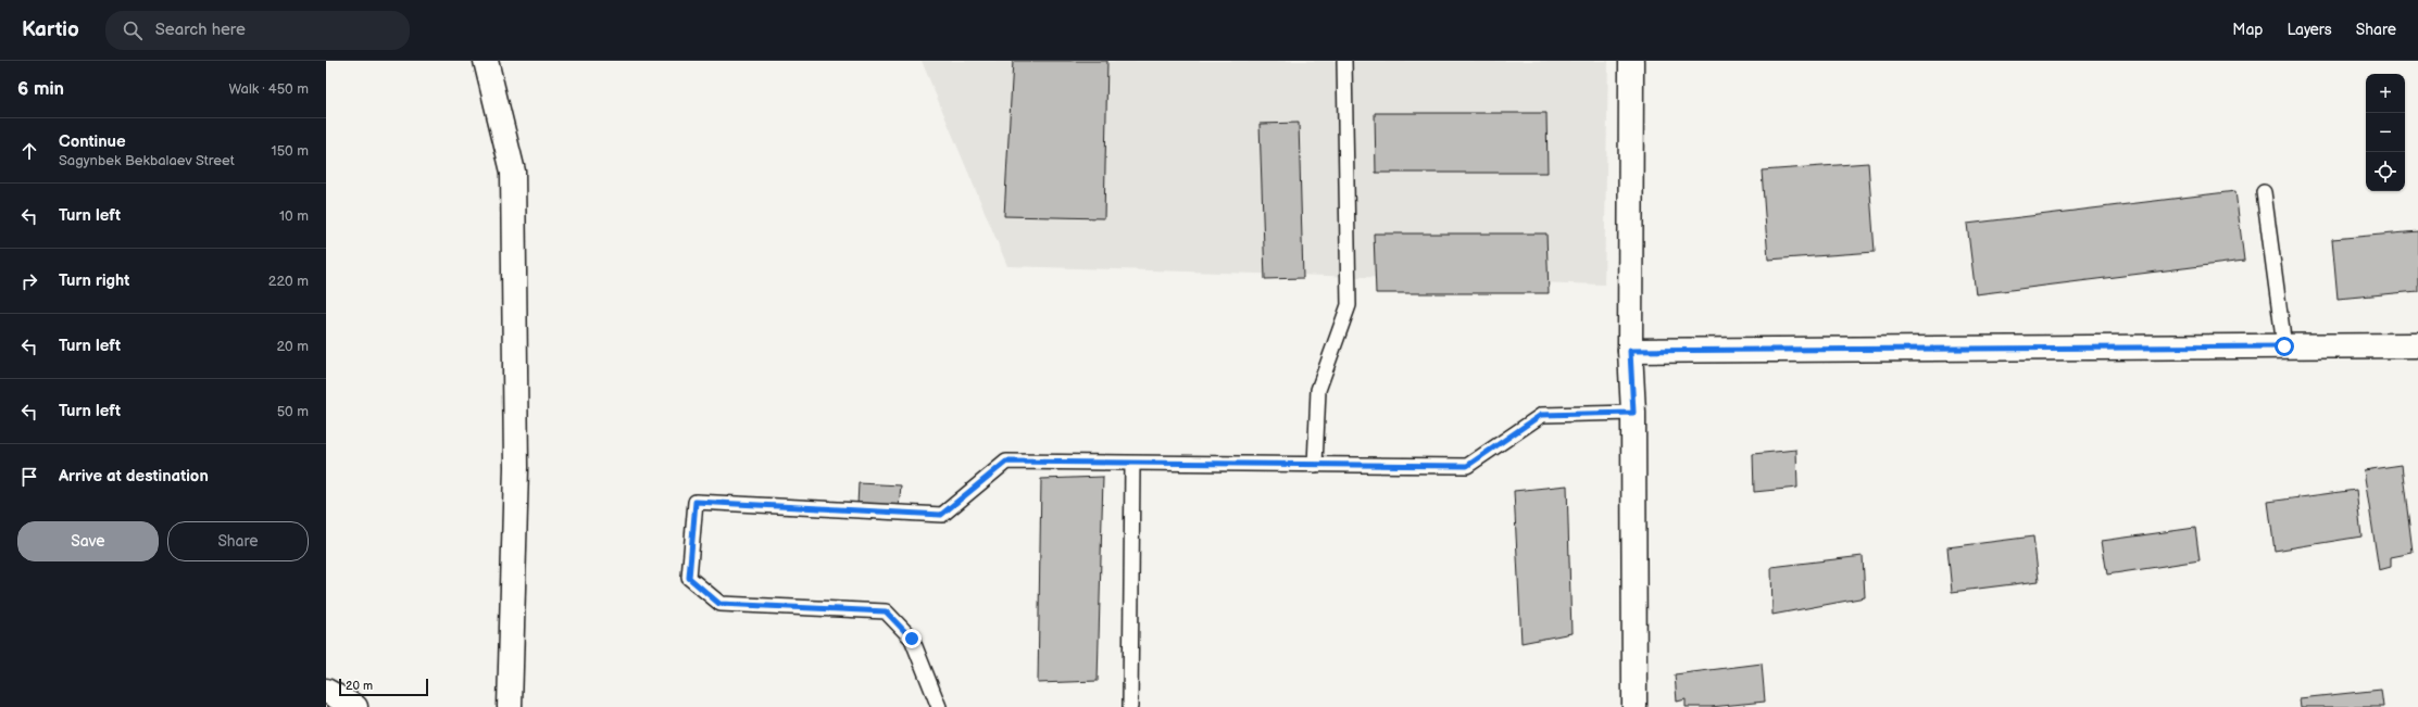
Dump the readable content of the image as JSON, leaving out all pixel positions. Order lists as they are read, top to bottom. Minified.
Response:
{"scale_bar":"20 m","page":{"header":"Kartio","search":"Search here","nav":["Map","Layers","Share"],"heading":["6 min","Walk · 450 m"],"map_buttons":["+","−"],"list":[["Continue","Sagynbek Bekbalaev Street","150 m"],["Turn left","10 m"],["Turn right","220 m"],["Turn left","20 m"],["Turn left","50 m"],"Arrive at destination"],"buttons":["Save","Share"],"scale":"20 m"}}
